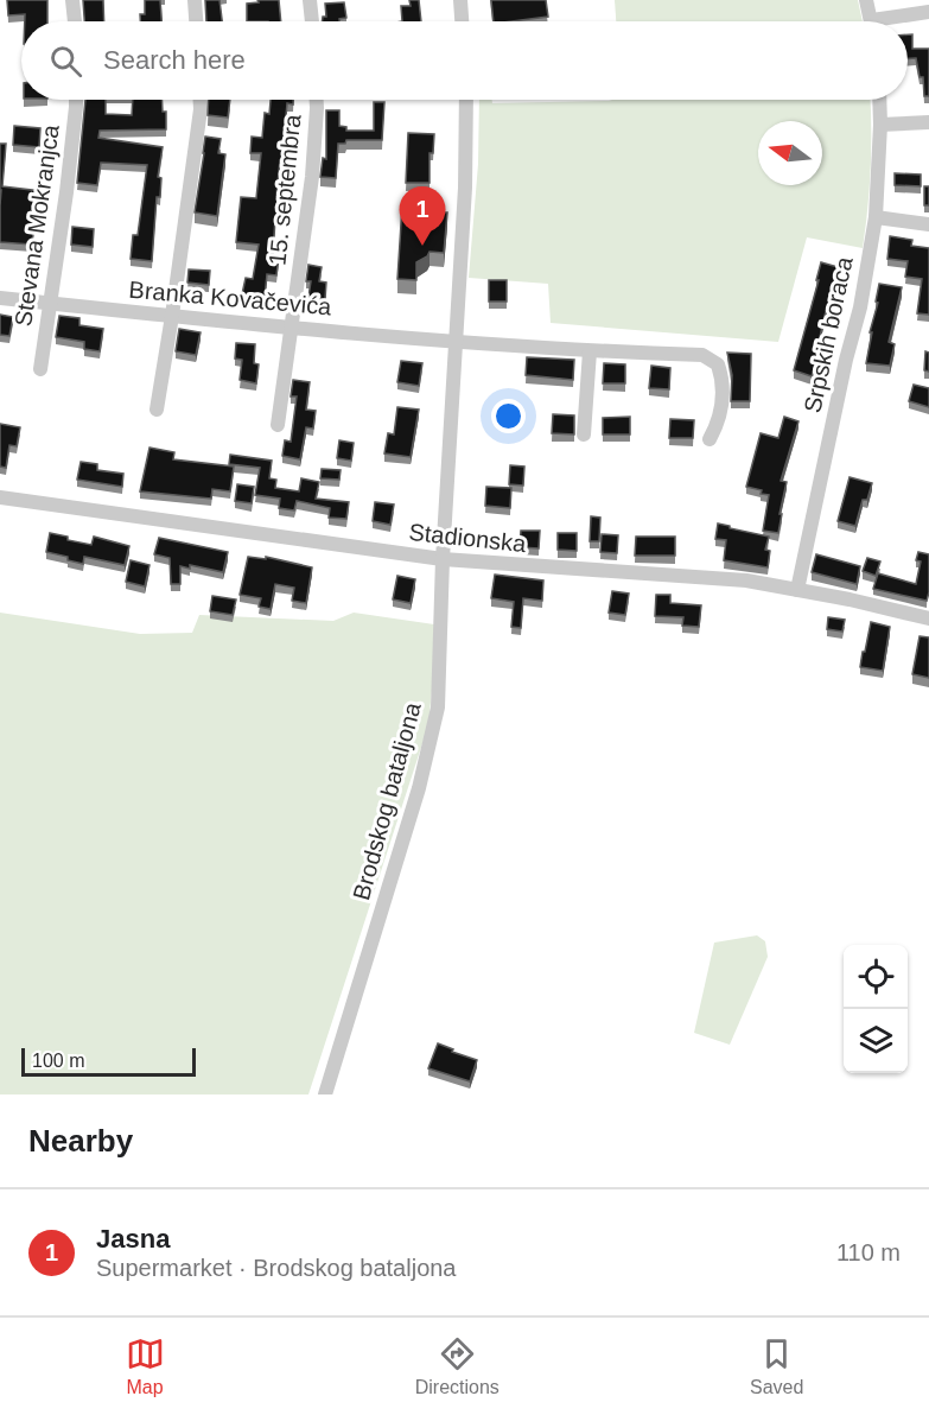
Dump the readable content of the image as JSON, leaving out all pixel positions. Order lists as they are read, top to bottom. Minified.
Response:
{"streets":{"street":["15. septembra","Stevana Mokranjca","Branka Kovačevića","Srpskih boraca","Stadionska","Brodskog bataljona"]},"crossings":[["15. septembra","Branka Kovačevića"],["Stevana Mokranjca","Branka Kovačevića"],["Branka Kovačevića","Brodskog bataljona"],["Srpskih boraca","Stadionska"],["Stadionska","Brodskog bataljona"]],"scale_bar":"100 m","north":"left","page":{"search":"Search here","pins":"1","scale":"100 m","heading":"Nearby","list":[{"mark":"1","name":"Jasna","note":"Supermarket · Brodskog bataljona","value":"110 m"}],"nav":["Map","Directions","Saved"]}}
